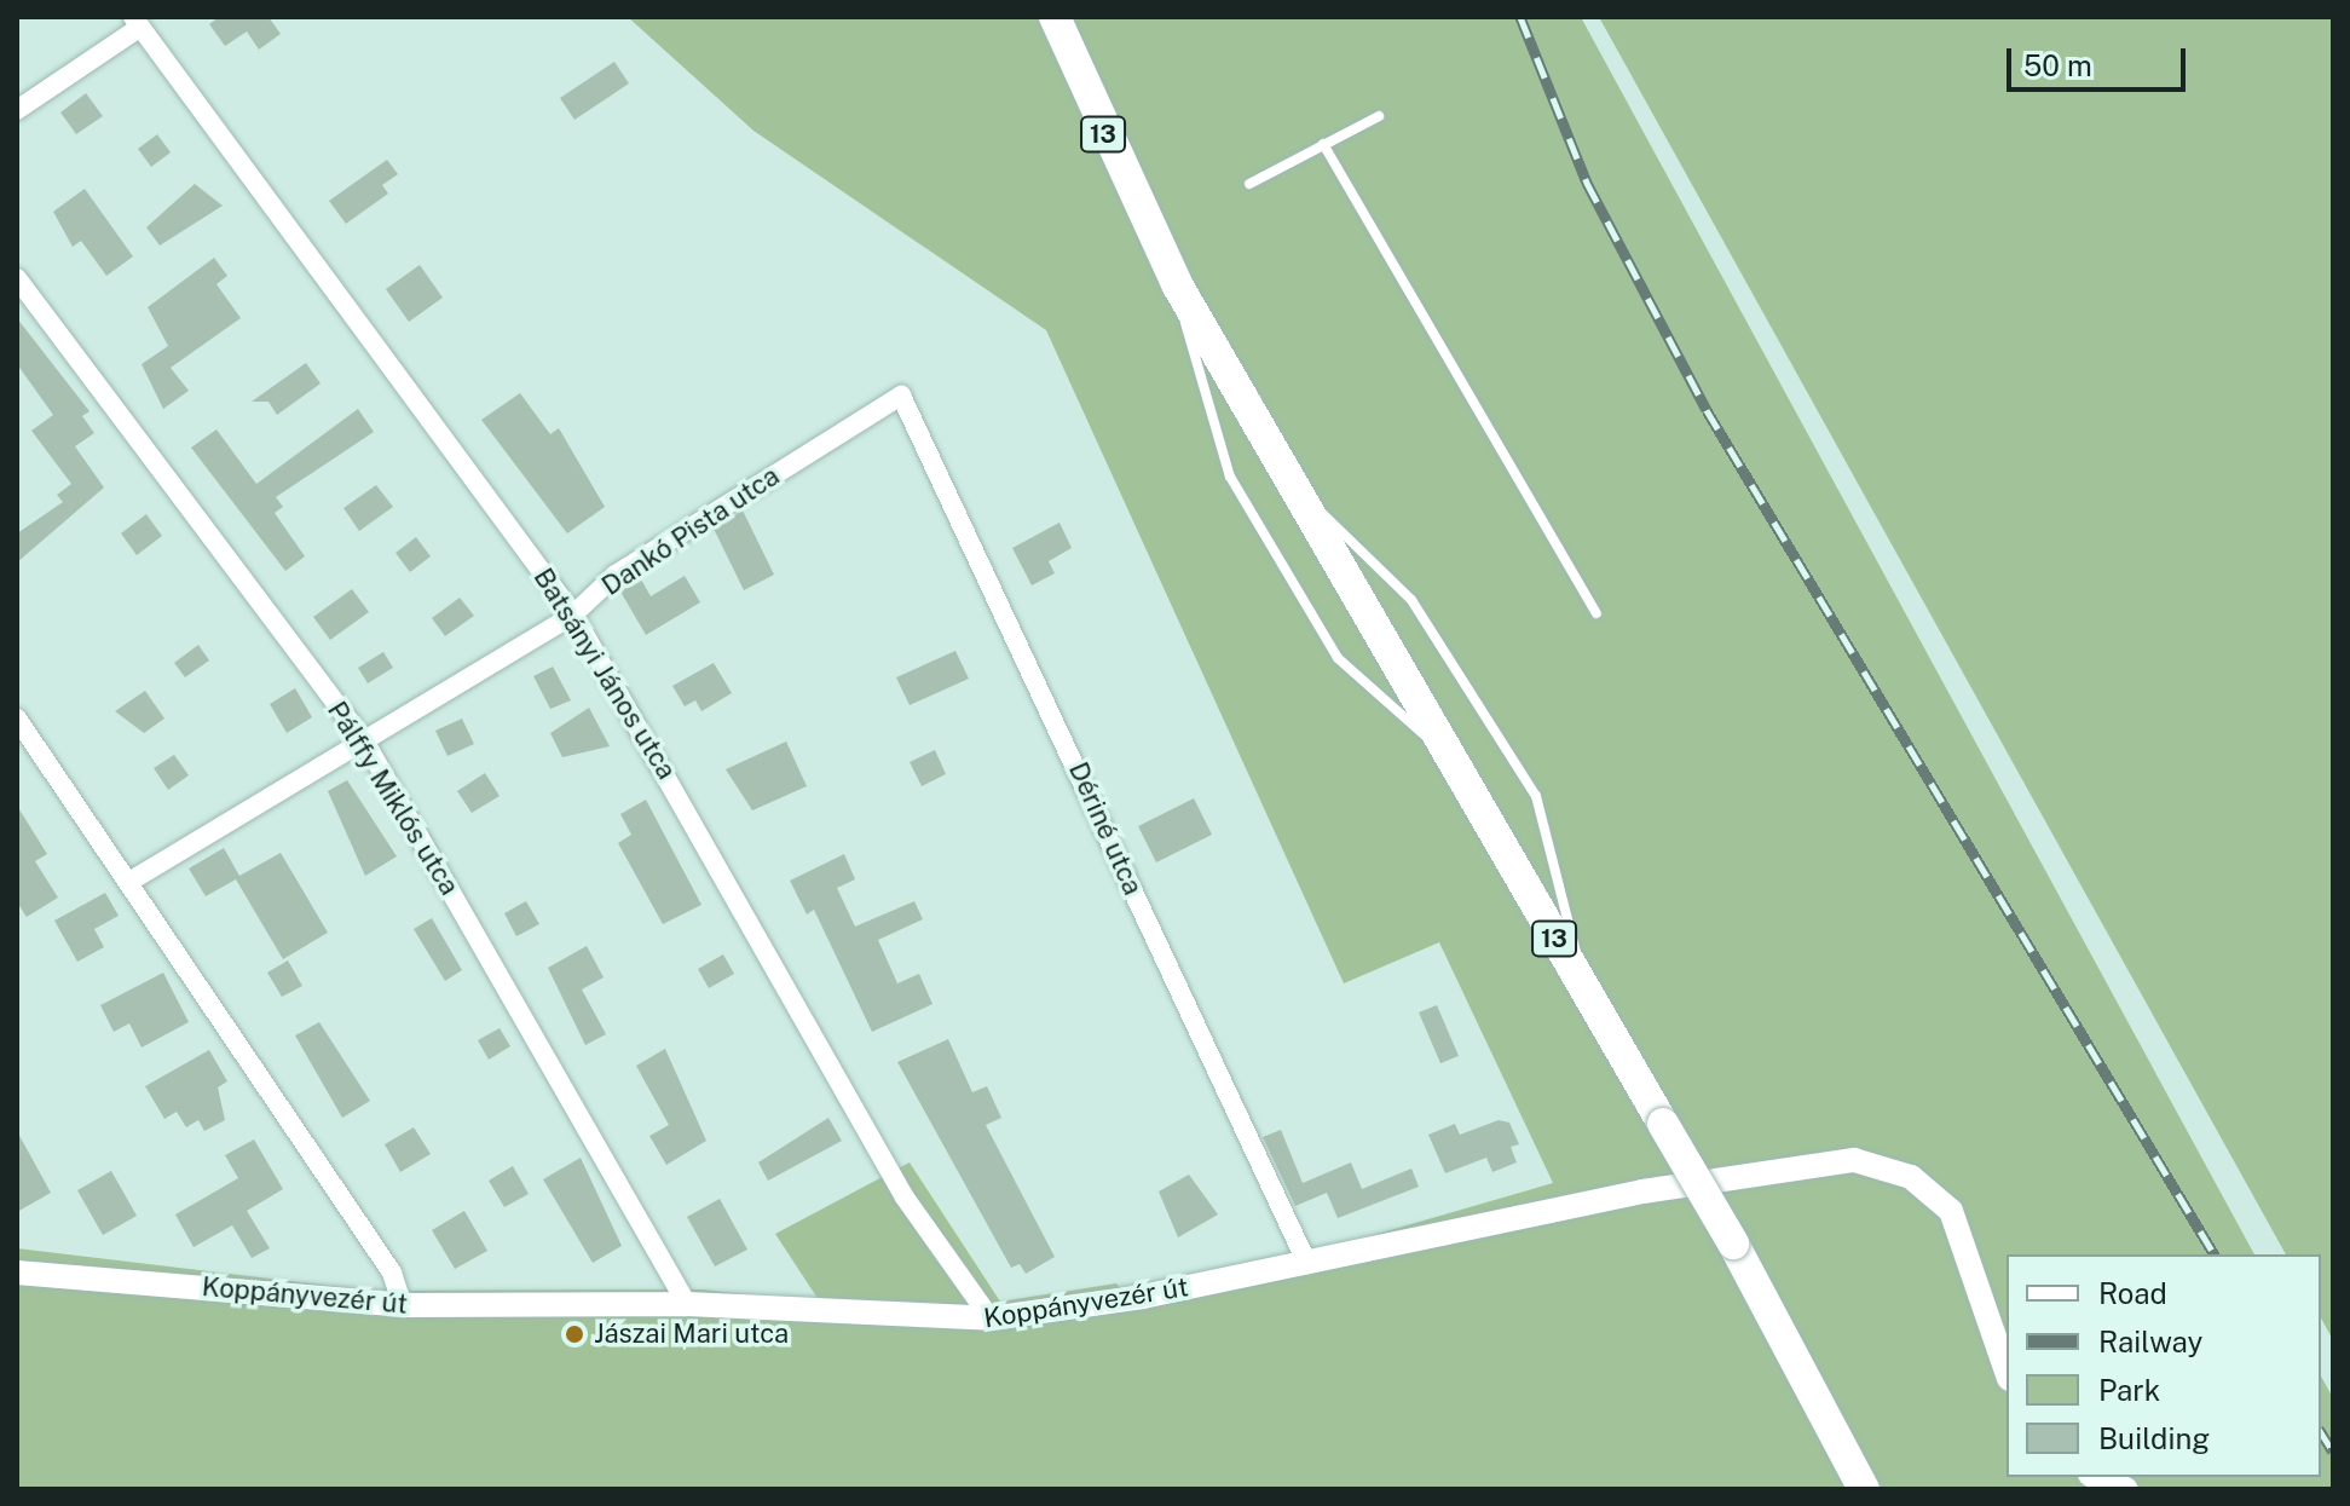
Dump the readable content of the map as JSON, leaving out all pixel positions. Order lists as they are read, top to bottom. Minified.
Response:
{"streets":{"main road":["13"],"street":["Dankó Pista utca","Batsányi János utca","Pálffy Miklós utca","Dériné utca","Koppányvezér út"]},"crossings":[["Dankó Pista utca","Batsányi János utca"],["Dankó Pista utca","Pálffy Miklós utca"],["Dankó Pista utca","Dériné utca"],["Batsányi János utca","Koppányvezér út"],["Pálffy Miklós utca","Koppányvezér út"],["Dériné utca","Koppányvezér út"]],"places":["Jászai Mari utca"],"legend":["Road","Railway","Park","Building"],"scale_bar":"50 m"}
